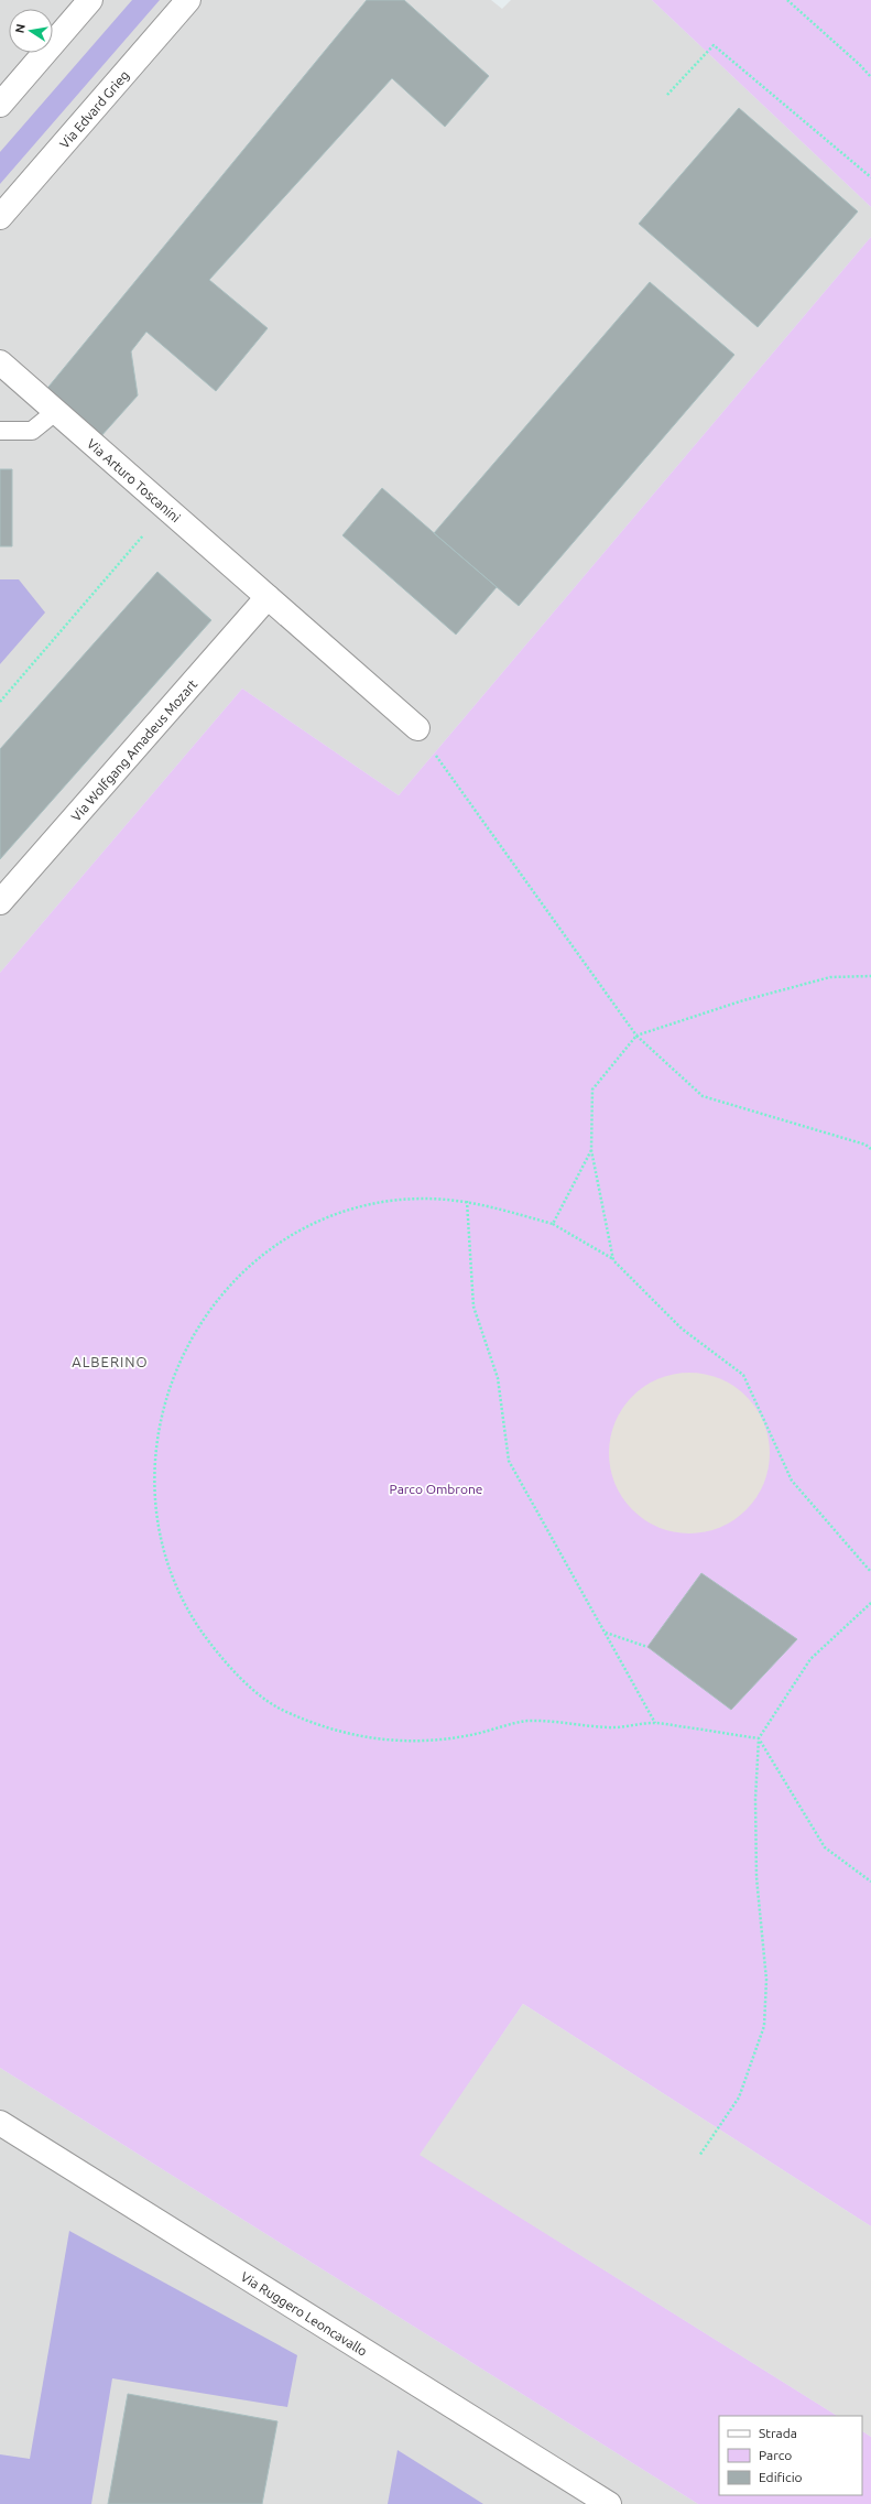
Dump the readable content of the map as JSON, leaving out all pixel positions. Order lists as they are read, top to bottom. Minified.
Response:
{"streets":{"street":["Via Edvard Grieg","Via Arturo Toscanini","Via Wolfgang Amadeus Mozart","Via Ruggero Leoncavallo"]},"crossings":[["Via Arturo Toscanini","Via Wolfgang Amadeus Mozart"]],"districts":["ALBERINO"],"parks":["Parco Ombrone"],"legend":["Strada","Parco","Edificio"],"north":"left"}
